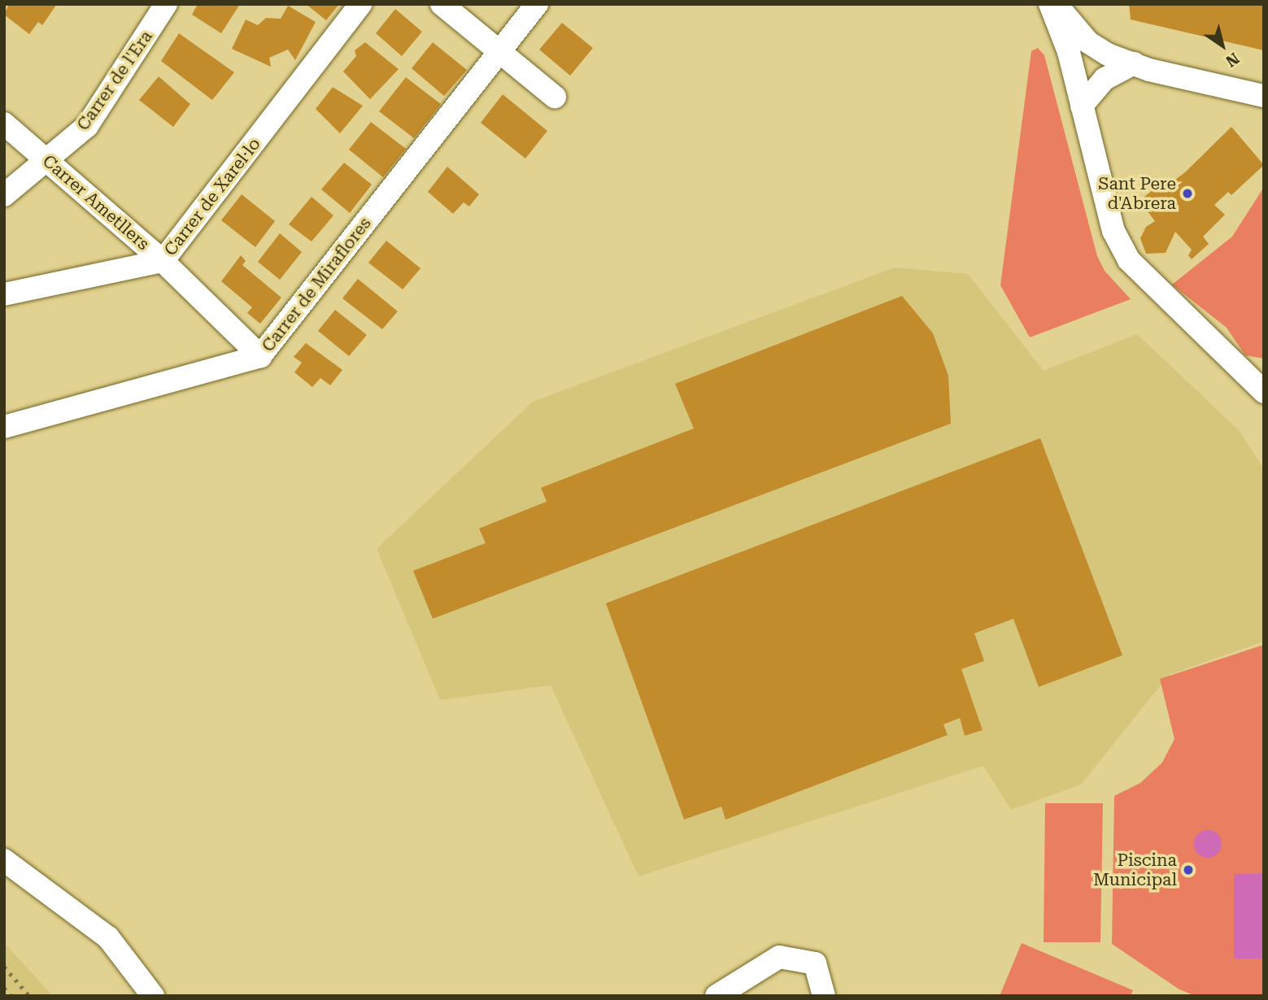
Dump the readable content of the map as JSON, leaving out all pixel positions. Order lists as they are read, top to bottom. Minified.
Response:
{"streets":{"street":["Carrer de l'Era","Carrer de Xarel·lo","Carrer Ametllers","Carrer de Miraflores"]},"crossings":[["Carrer de l'Era","Carrer Ametllers"],["Carrer de Xarel·lo","Carrer Ametllers"],["Carrer Ametllers","Carrer de Miraflores"]],"places":["Sant Pere d'Abrera","Piscina Municipal"],"north":"bottom right"}
